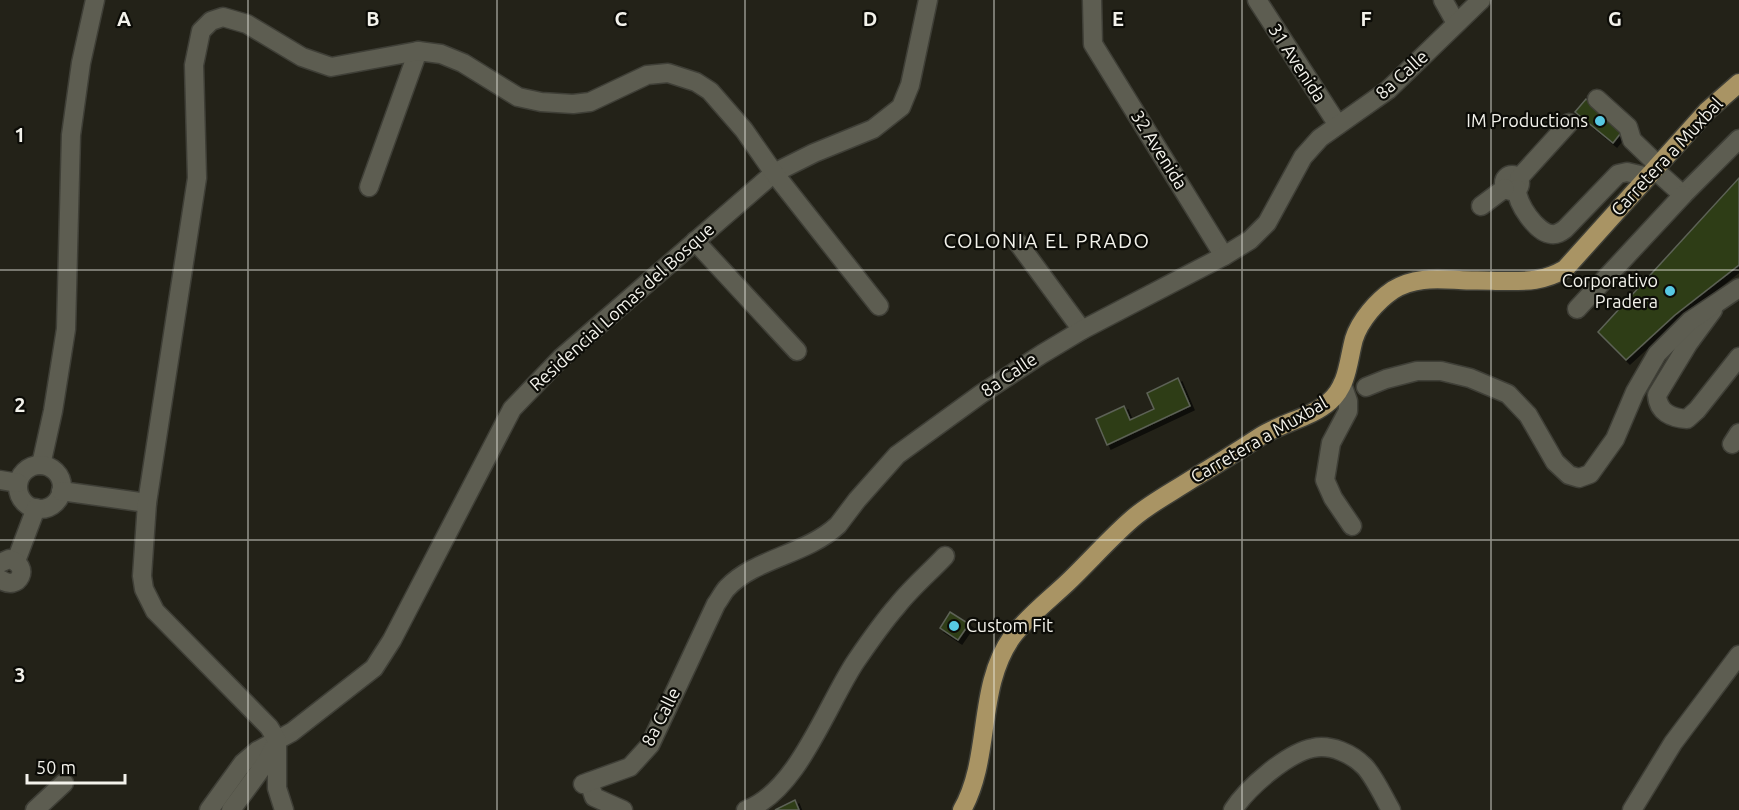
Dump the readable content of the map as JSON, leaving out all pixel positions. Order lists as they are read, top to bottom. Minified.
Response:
{"streets":{"main road":["Carretera a Muxbal"],"street":["31 Avenida","8a Calle","32 Avenida","Residencial Lomas del Bosque"]},"crossings":[["31 Avenida","8a Calle"],["8a Calle","32 Avenida"]],"districts":["COLONIA EL PRADO"],"places":["IM Productions","Corporativo Pradera","Custom Fit"],"scale_bar":"50 m","grid":{"columns":["A","B","C","D","E","F","G"],"rows":["1","2","3"]}}
